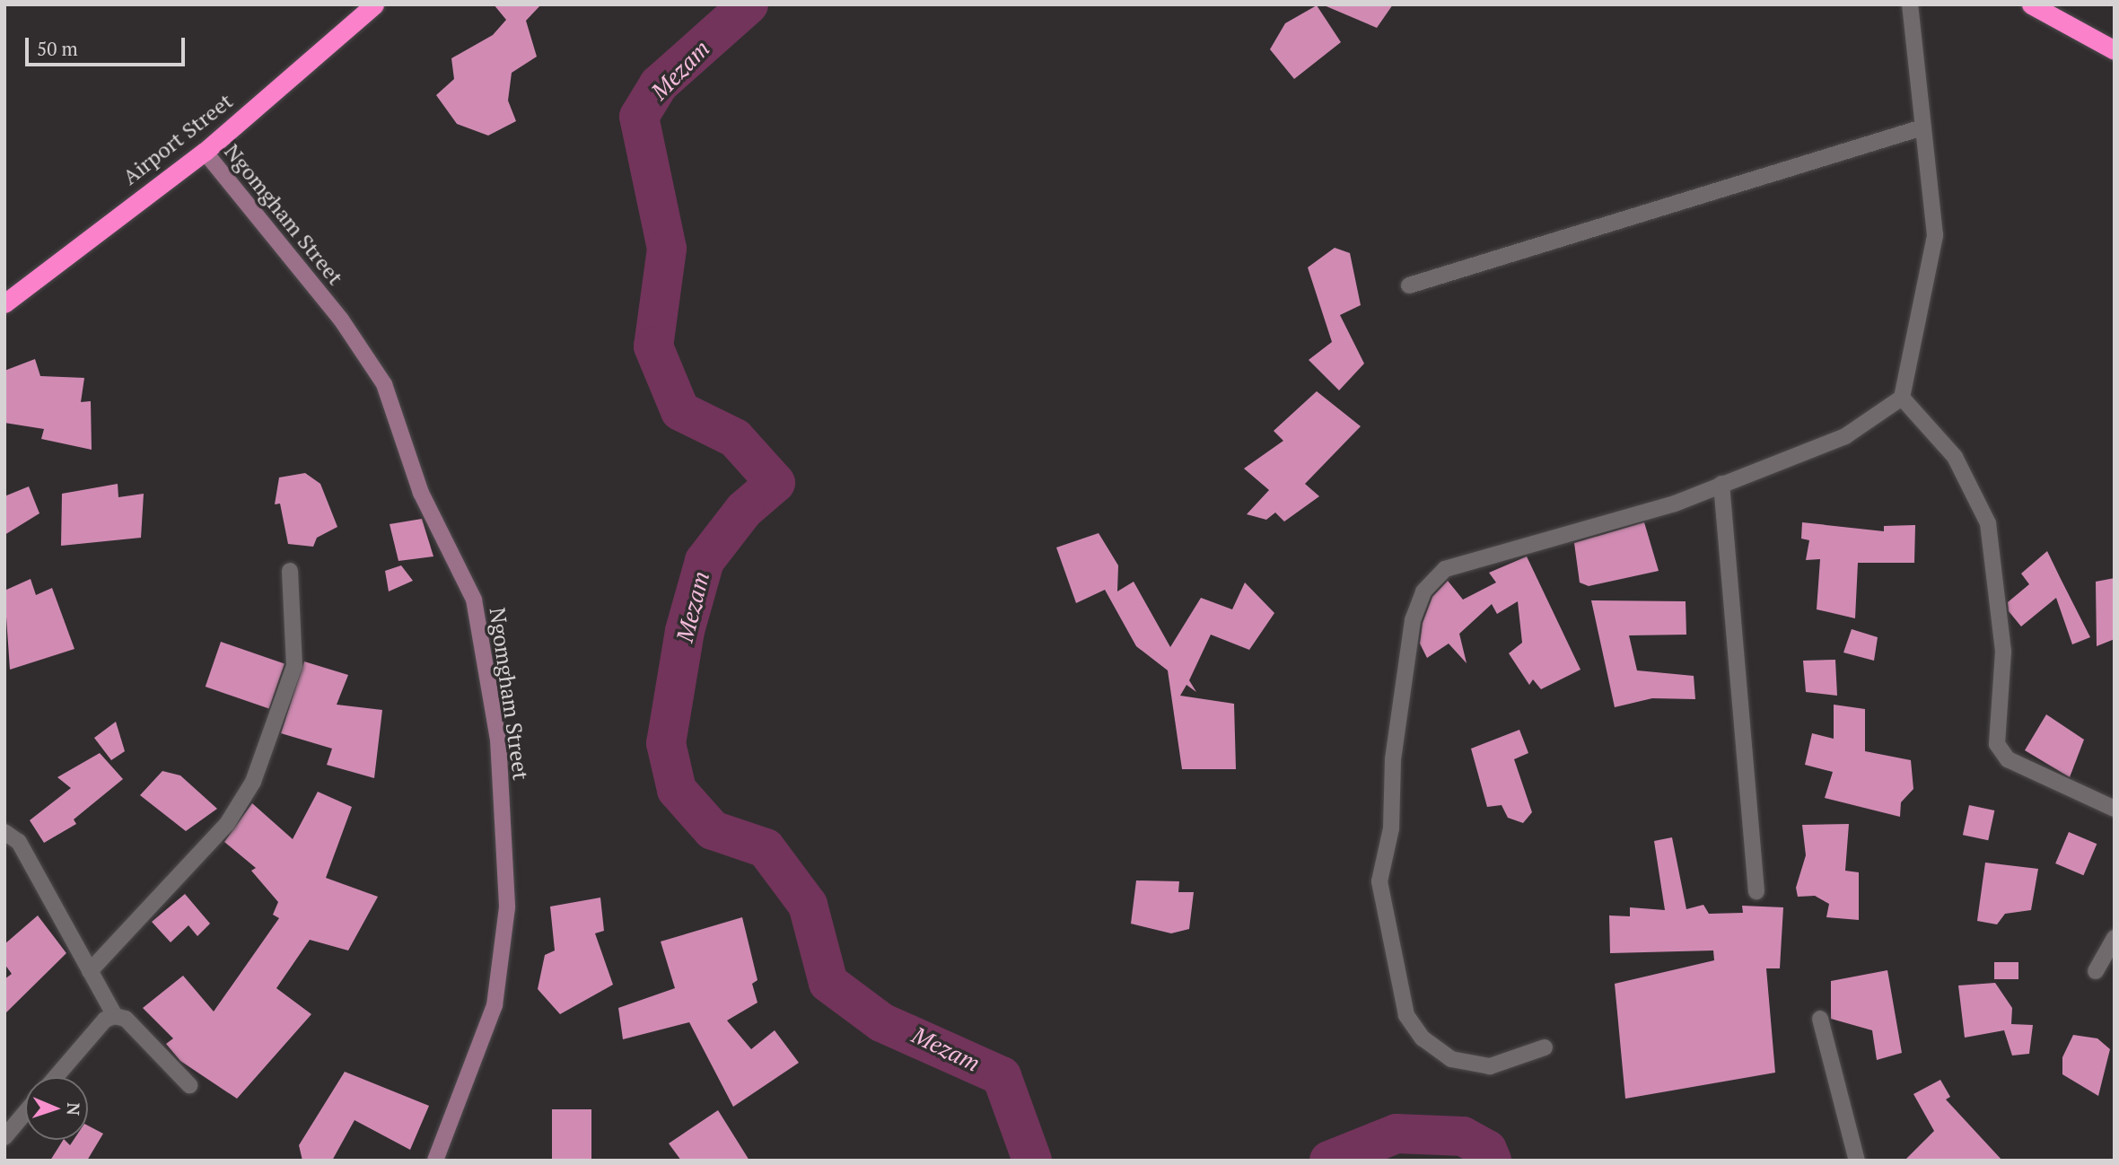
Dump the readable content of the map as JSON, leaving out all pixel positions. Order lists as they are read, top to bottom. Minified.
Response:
{"streets":{"highway":["Airport Street"],"main road":["Ngomgham Street"]},"crossings":[["Airport Street","Ngomgham Street"]],"water":["Mezam"],"scale_bar":"50 m","north":"right"}
